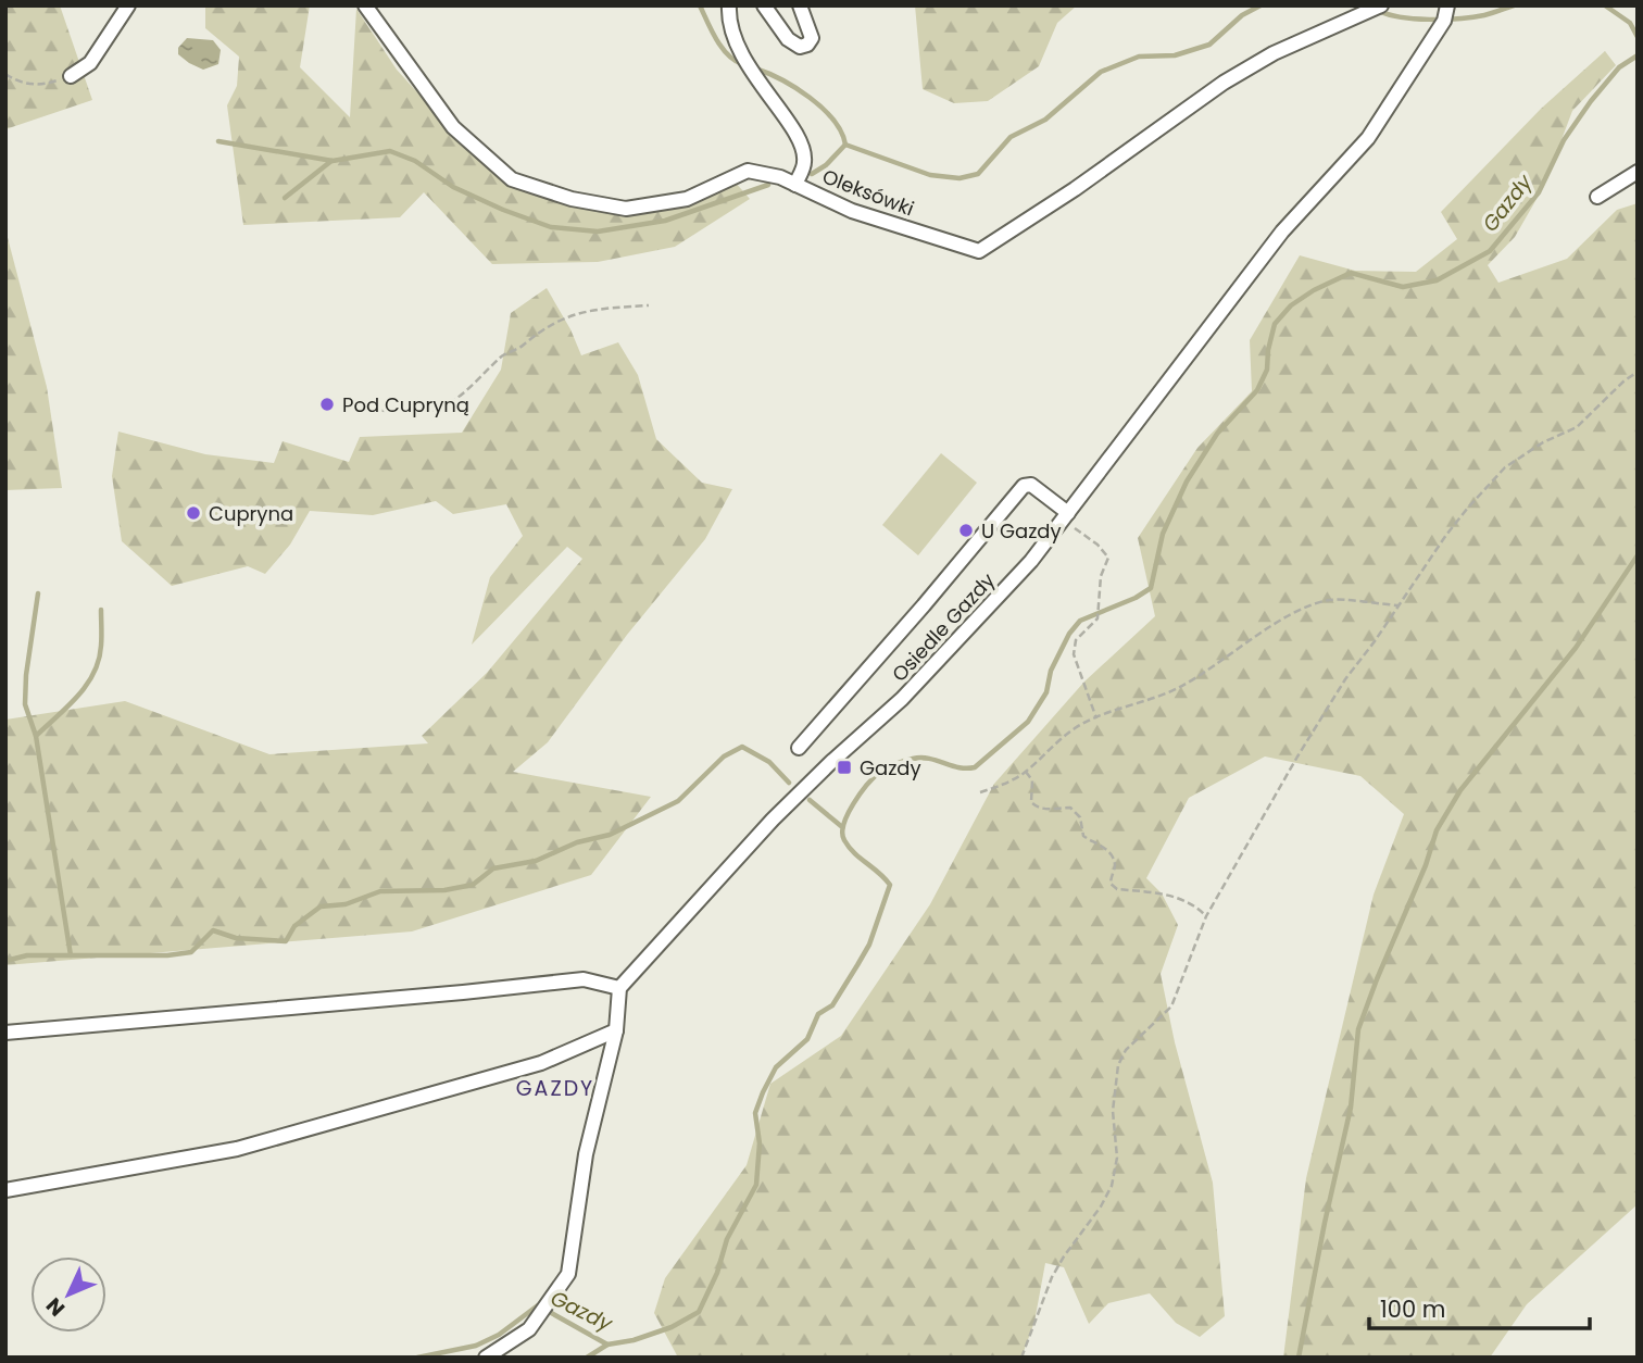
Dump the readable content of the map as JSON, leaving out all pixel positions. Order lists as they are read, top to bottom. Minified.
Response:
{"streets":{"street":["Oleksówki","Osiedle Gazdy"]},"districts":["GAZDY"],"water":["Gazdy"],"places":{"other":["Pod Cupryną","Cupryna","U Gazdy"],"transit":["Gazdy"]},"scale_bar":"100 m","north":"bottom left"}
